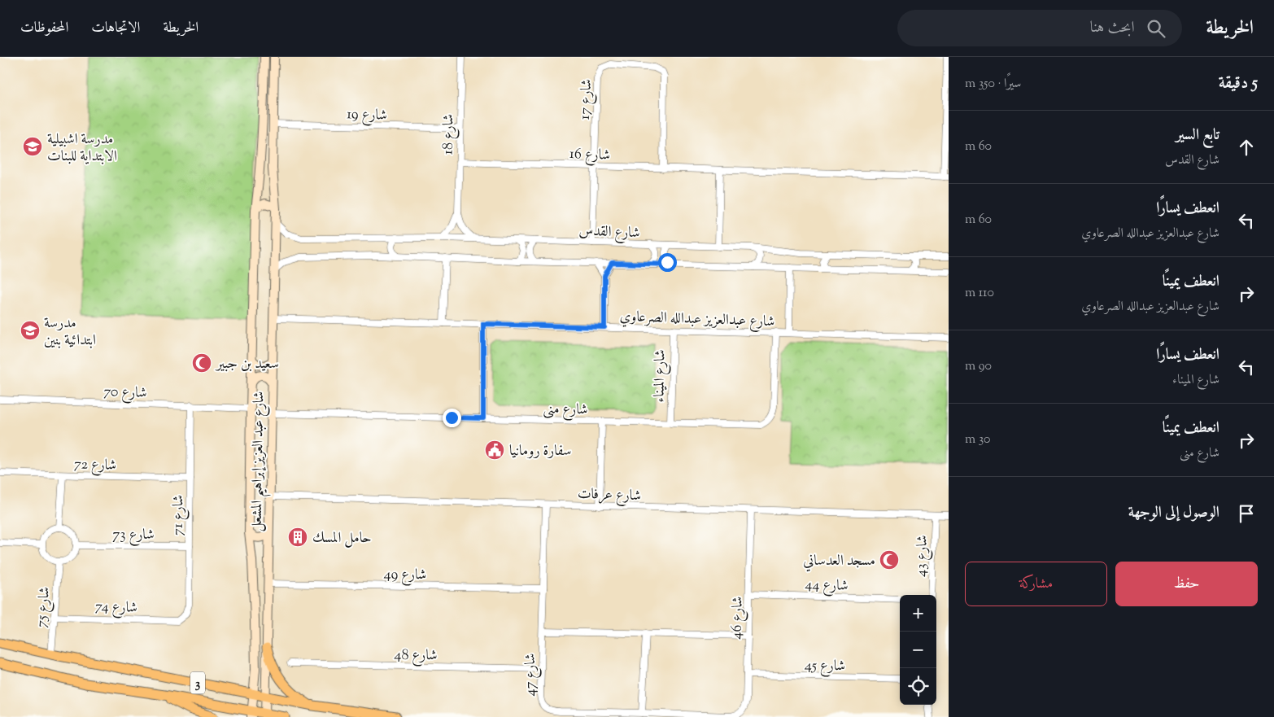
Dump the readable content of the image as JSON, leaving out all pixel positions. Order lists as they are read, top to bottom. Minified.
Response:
{"streets":{"main road":["شارع عبد العزيز إبراهيم المشعل","3"],"street":["شارع 17","شارع 19","شارع 18","شارع 16","شارع القدس","شارع عبدالعزيز عبدالله الصرعاوي","شارع الميناء","شارع 70","شارع منى","شارع 72","شارع عرفات","شارع 71","شارع 73","شارع 43","شارع 49","شارع 44","شارع 74","شارع 75","شارع 46","شارع 48","شارع 45","شارع 47"]},"crossings":[["شارع 17","شارع 16"],["شارع 17","شارع القدس"],["شارع 19","شارع 18"],["شارع 19","شارع عبد العزيز إبراهيم المشعل"],["شارع 18","شارع 16"],["شارع 18","شارع القدس"],["شارع القدس","شارع عبد العزيز إبراهيم المشعل"],["شارع عبدالعزيز عبدالله الصرعاوي","شارع الميناء"],["شارع عبدالعزيز عبدالله الصرعاوي","شارع منى"],["شارع عبدالعزيز عبدالله الصرعاوي","شارع عبد العزيز إبراهيم المشعل"],["شارع الميناء","شارع منى"],["شارع 70","شارع عبد العزيز إبراهيم المشعل"],["شارع 70","شارع 71"],["شارع منى","شارع عبد العزيز إبراهيم المشعل"],["شارع عبد العزيز إبراهيم المشعل","شارع عرفات"],["شارع عبد العزيز إبراهيم المشعل","شارع 49"],["شارع عبد العزيز إبراهيم المشعل","3"],["شارع 72","شارع 71"],["شارع عرفات","شارع 43"],["شارع عرفات","شارع 46"],["شارع عرفات","شارع 47"],["شارع 71","شارع 73"],["شارع 71","شارع 74"],["شارع 73","شارع 75"],["شارع 49","شارع 47"],["شارع 44","شارع 46"],["شارع 74","شارع 75"],["شارع 75","3"],["شارع 46","شارع 45"],["شارع 46","شارع 47"],["شارع 48","شارع 47"]],"places":{"school or university":["مدرسة اشبيلية الابتداية للبنات","مدرسة ابتدائية بنين"],"mosque":["سعيد بن جبير","مسجد العدساني"],"public building":["سفارة رومانيا"],"building":["حامل المسك"]},"page":{"header":"الخريطة","search":"ابحث هنا","nav":["الخريطة","الاتجاهات","المحفوظات"],"heading":["5 دقيقة","سيرًا · 350 m"],"list":[["تابع السير","شارع القدس","60 m"],["انعطف يسارًا","شارع عبدالعزيز عبدالله الصرعاوي","60 m"],["انعطف يمينًا","شارع عبدالعزيز عبدالله الصرعاوي","110 m"],["انعطف يسارًا","شارع الميناء","90 m"],["انعطف يمينًا","شارع منى","30 m"],"الوصول إلى الوجهة"],"buttons":["حفظ","مشاركة"],"map_buttons":["+","−"]}}
